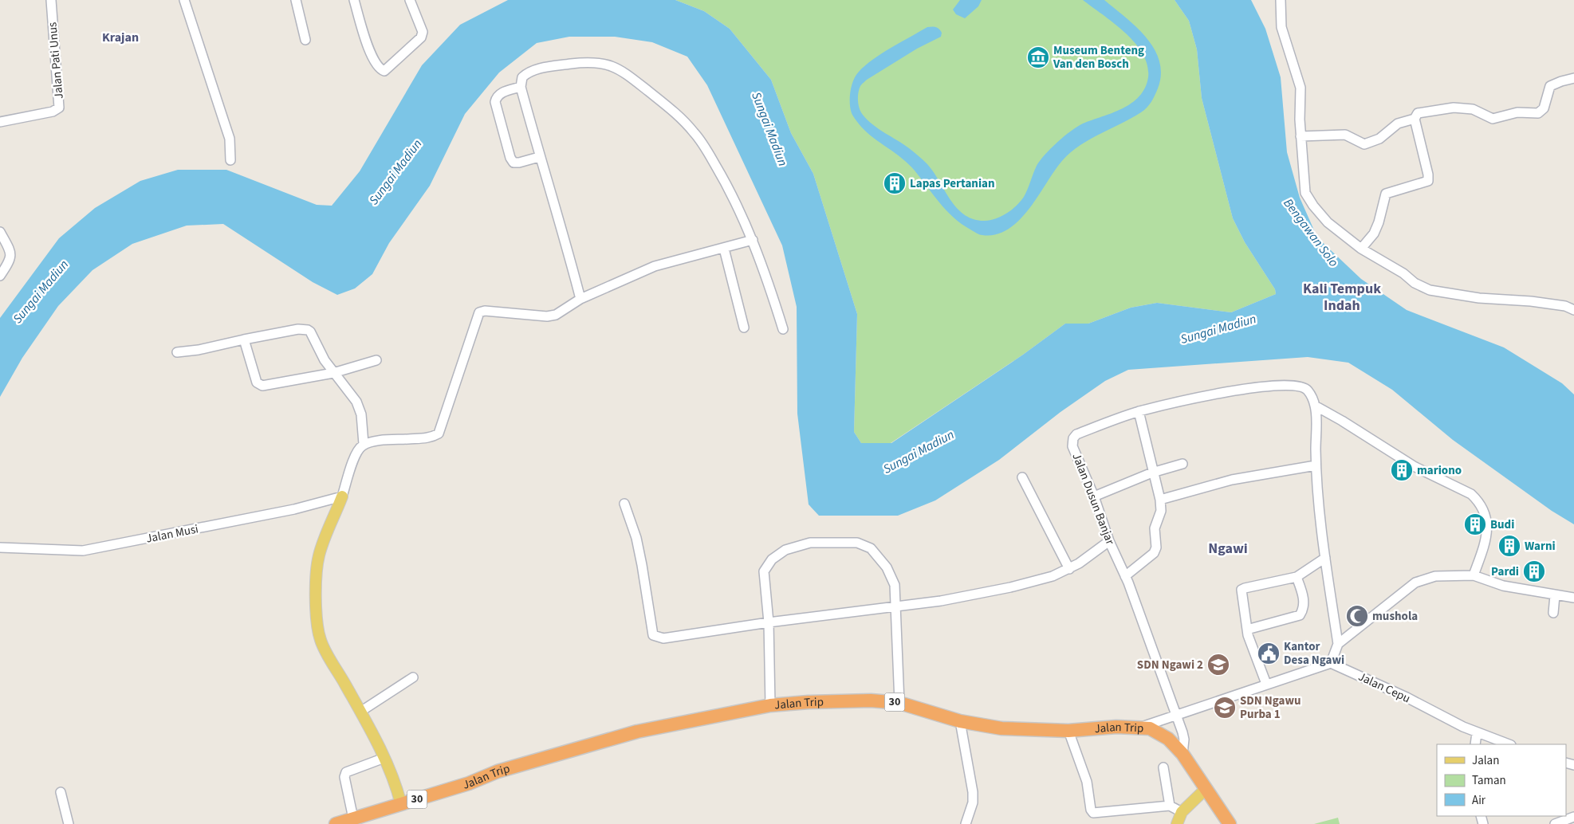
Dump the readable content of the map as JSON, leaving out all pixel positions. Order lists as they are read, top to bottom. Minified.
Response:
{"streets":{"highway":["30","Jalan Trip"],"street":["Jalan Pati Unus","Jalan Dusun Banjar","Jalan Musi","Jalan Cepu"]},"crossings":[["Jalan Dusun Banjar","Jalan Trip"]],"districts":["Krajan","Kali Tempuk Indah","Ngawi"],"water":["Sungai Madiun","Bengawan Solo"],"places":{"museum":["Museum Benteng Van den Bosch"],"building":["Lapas Pertanian","mariono","Budi","Warni","Pardi"],"mosque":["mushola"],"public building":["Kantor Desa Ngawi"],"school or university":["SDN Ngawi 2","SDN Ngawu Purba 1"]},"legend":["Jalan","Taman","Air"]}
